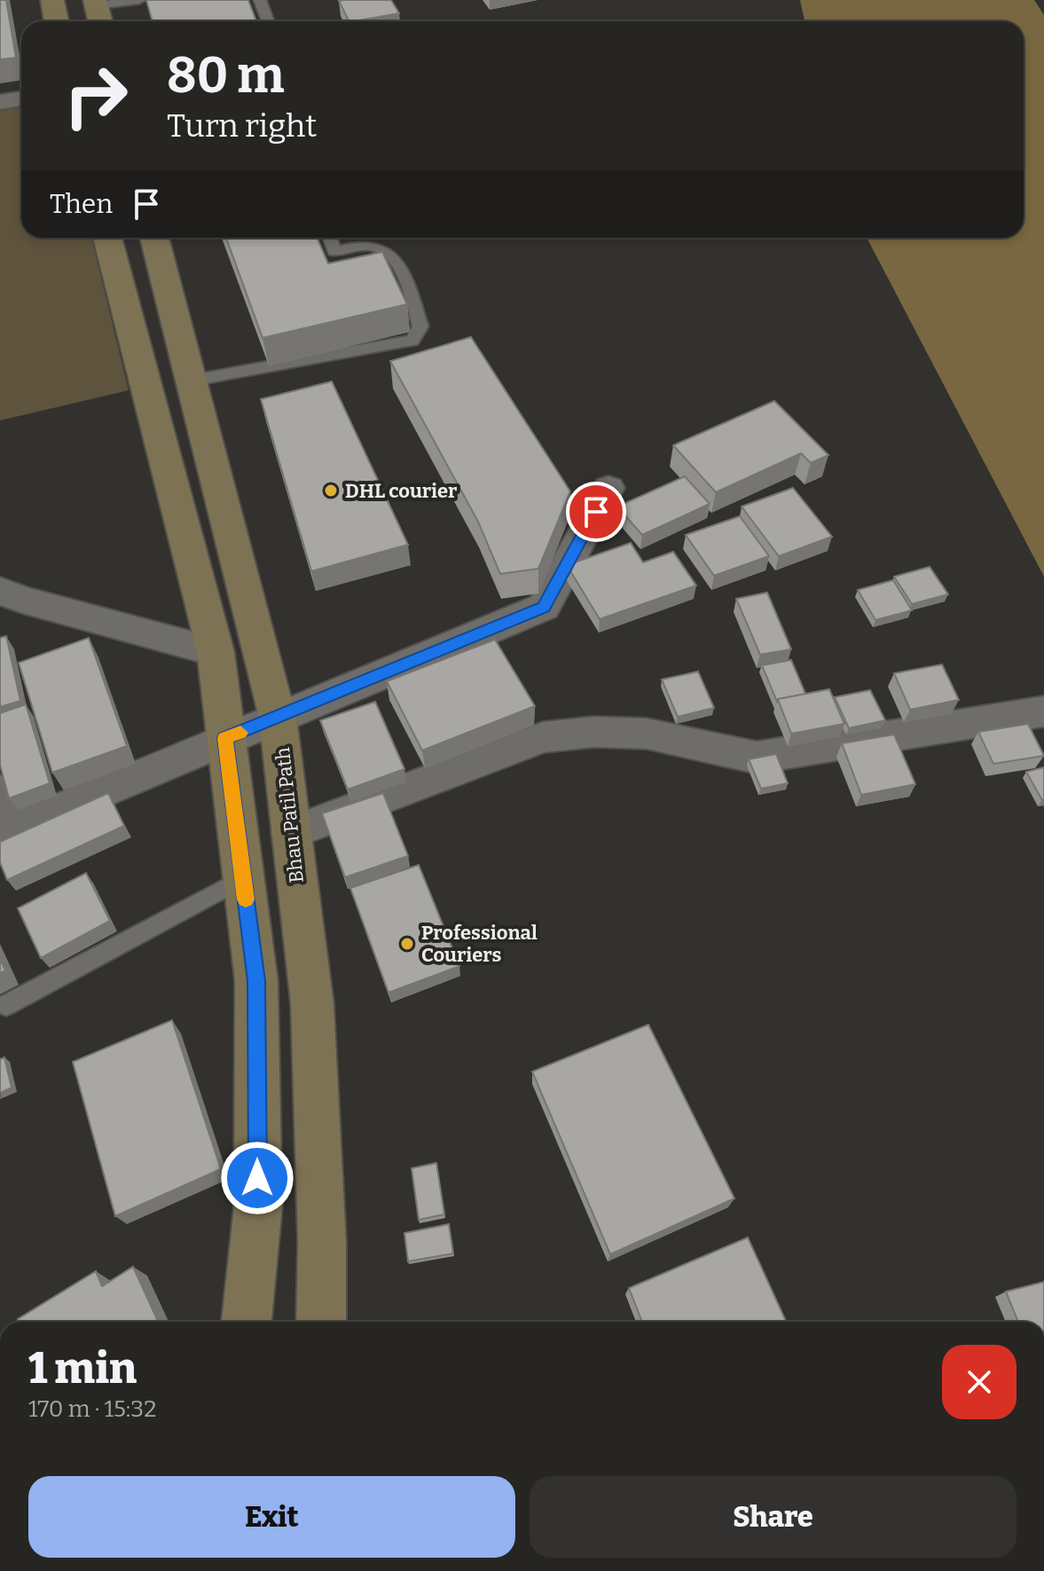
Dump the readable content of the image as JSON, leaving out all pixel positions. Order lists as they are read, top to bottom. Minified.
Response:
{"streets":{"main road":["Bhau Patil Path"]},"places":["DHL courier","Professional Couriers"],"page":{"turn":["80 m","Turn right"],"then":"Then","heading":["1 min","170 m · 15:32"],"buttons":["Exit","Share"]}}
